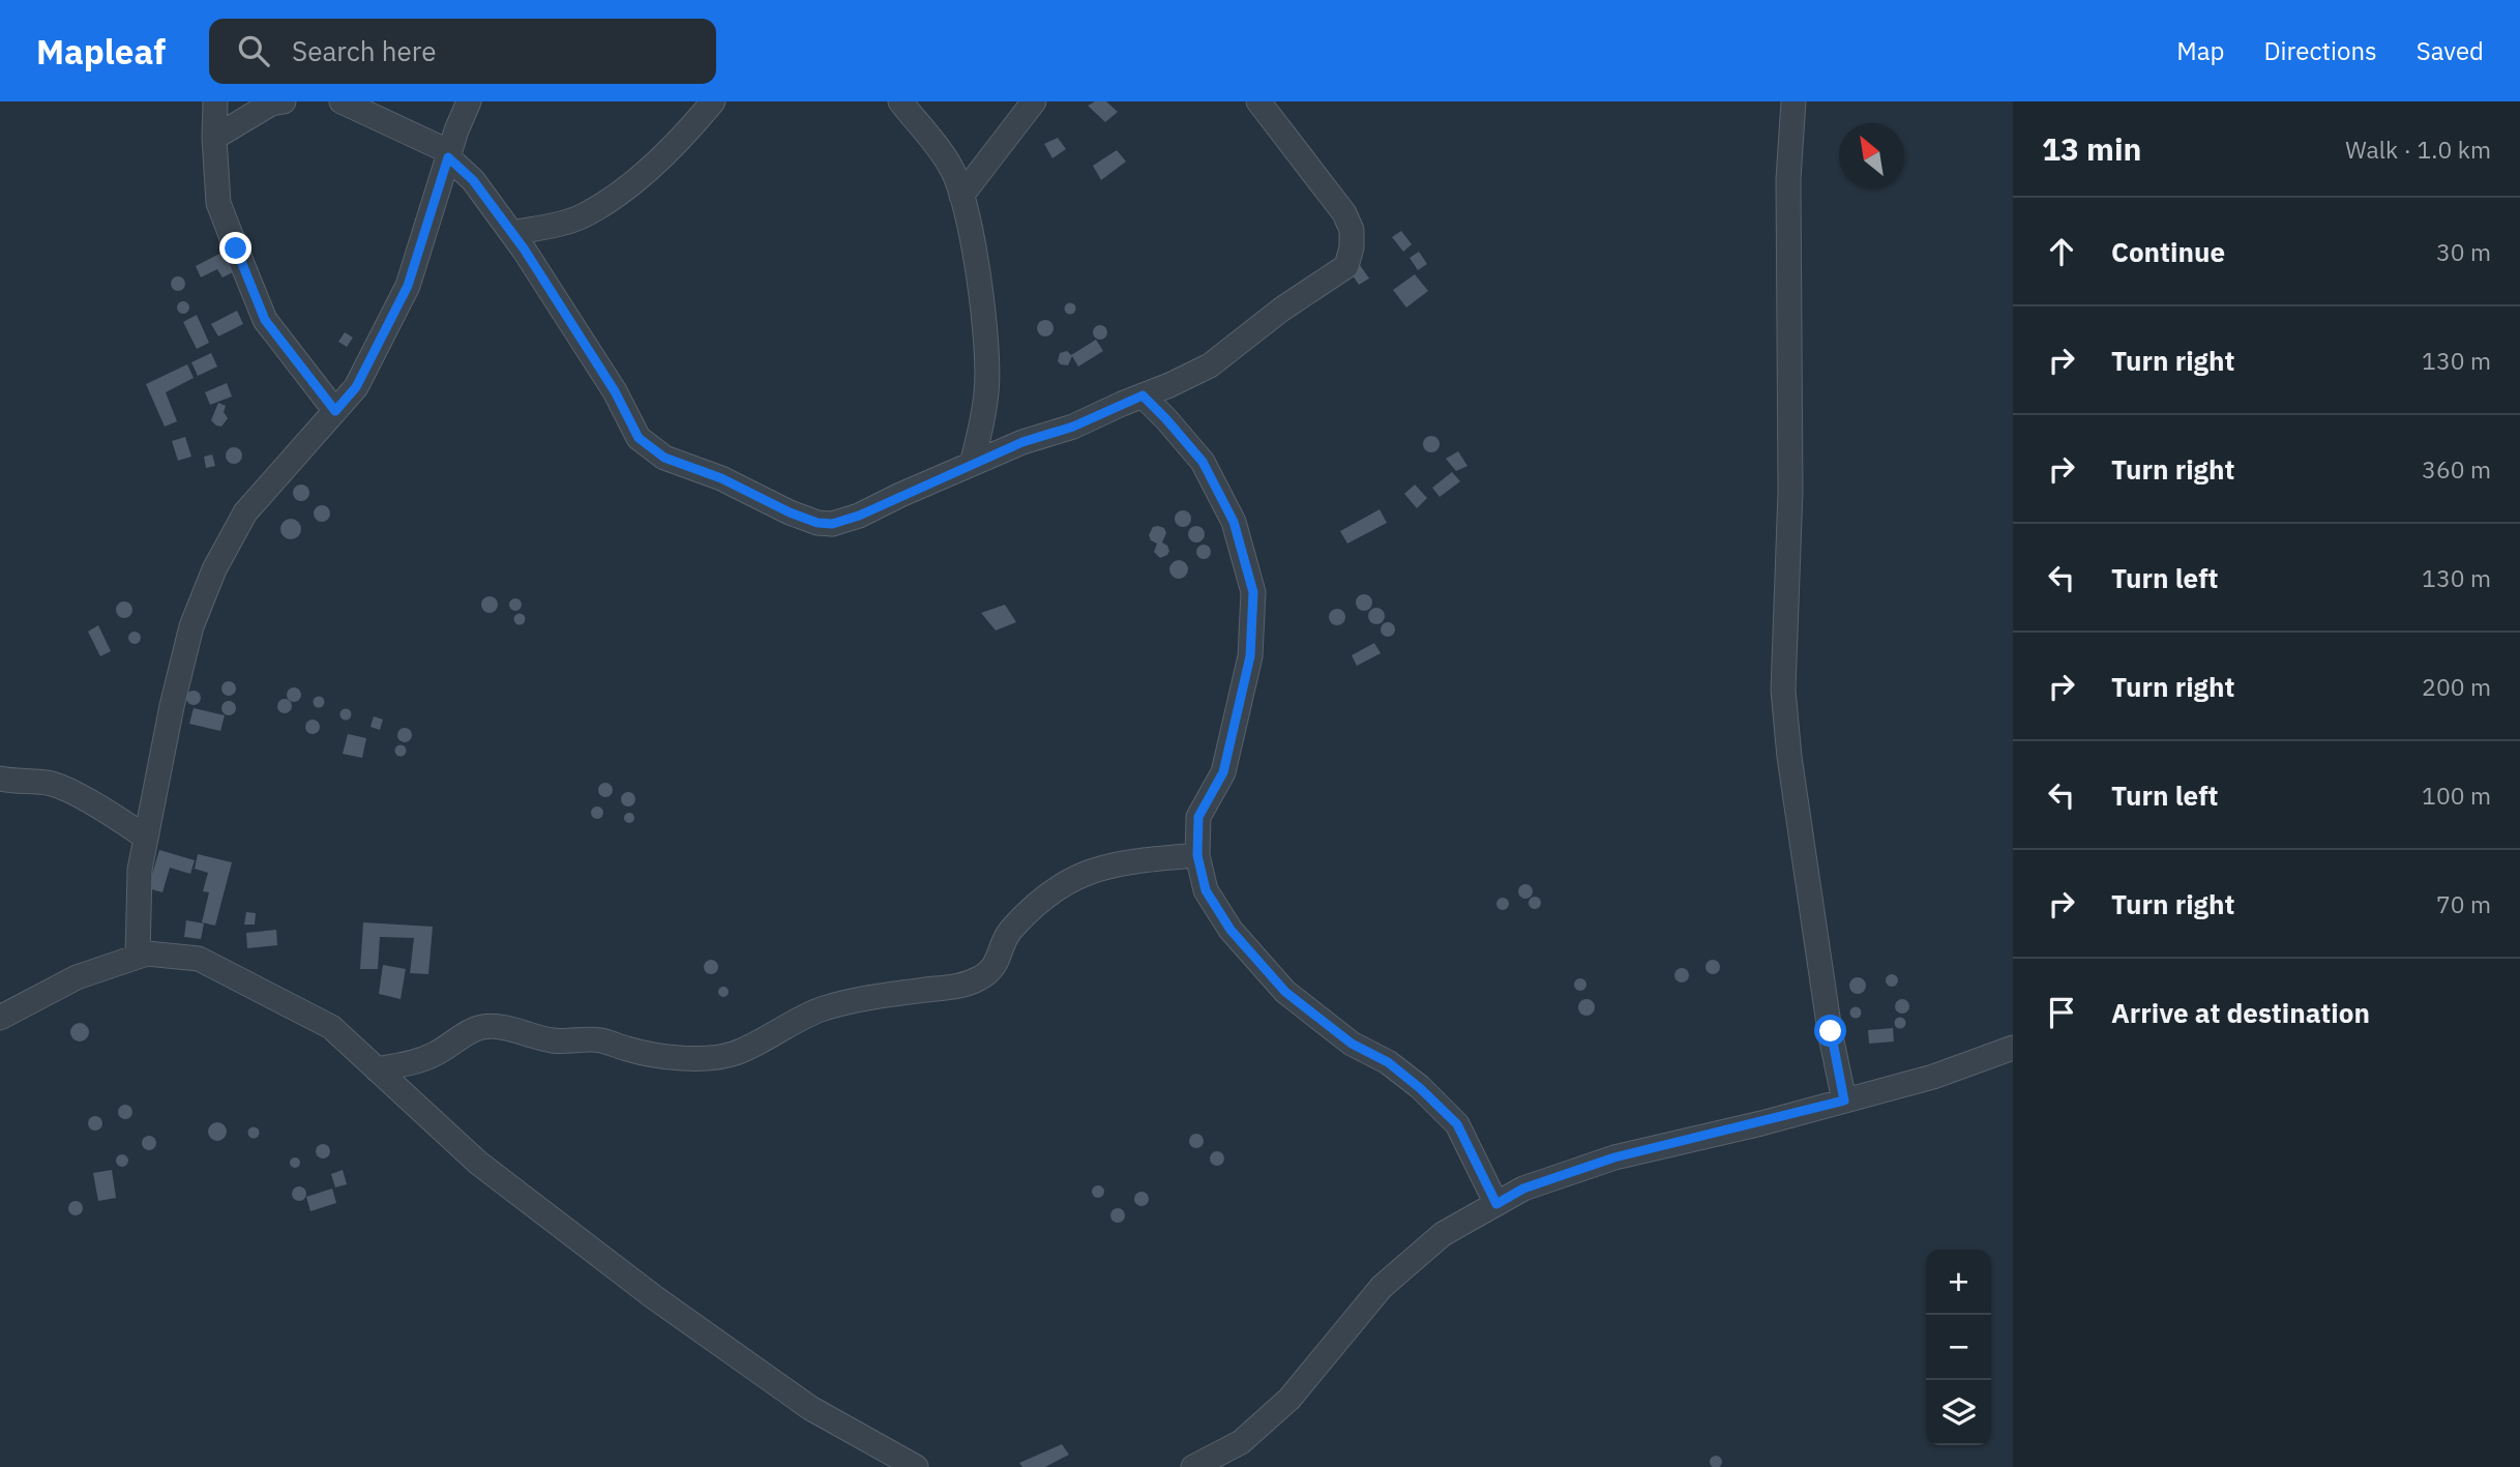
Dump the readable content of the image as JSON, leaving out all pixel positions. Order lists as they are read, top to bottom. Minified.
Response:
{"north":"top left","page":{"header":"Mapleaf","search":"Search here","nav":["Map","Directions","Saved"],"heading":["13 min","Walk · 1.0 km"],"list":[["Continue","30 m"],["Turn right","130 m"],["Turn right","360 m"],["Turn left","130 m"],["Turn right","200 m"],["Turn left","100 m"],["Turn right","70 m"],"Arrive at destination"],"map_buttons":["+","−"]}}
